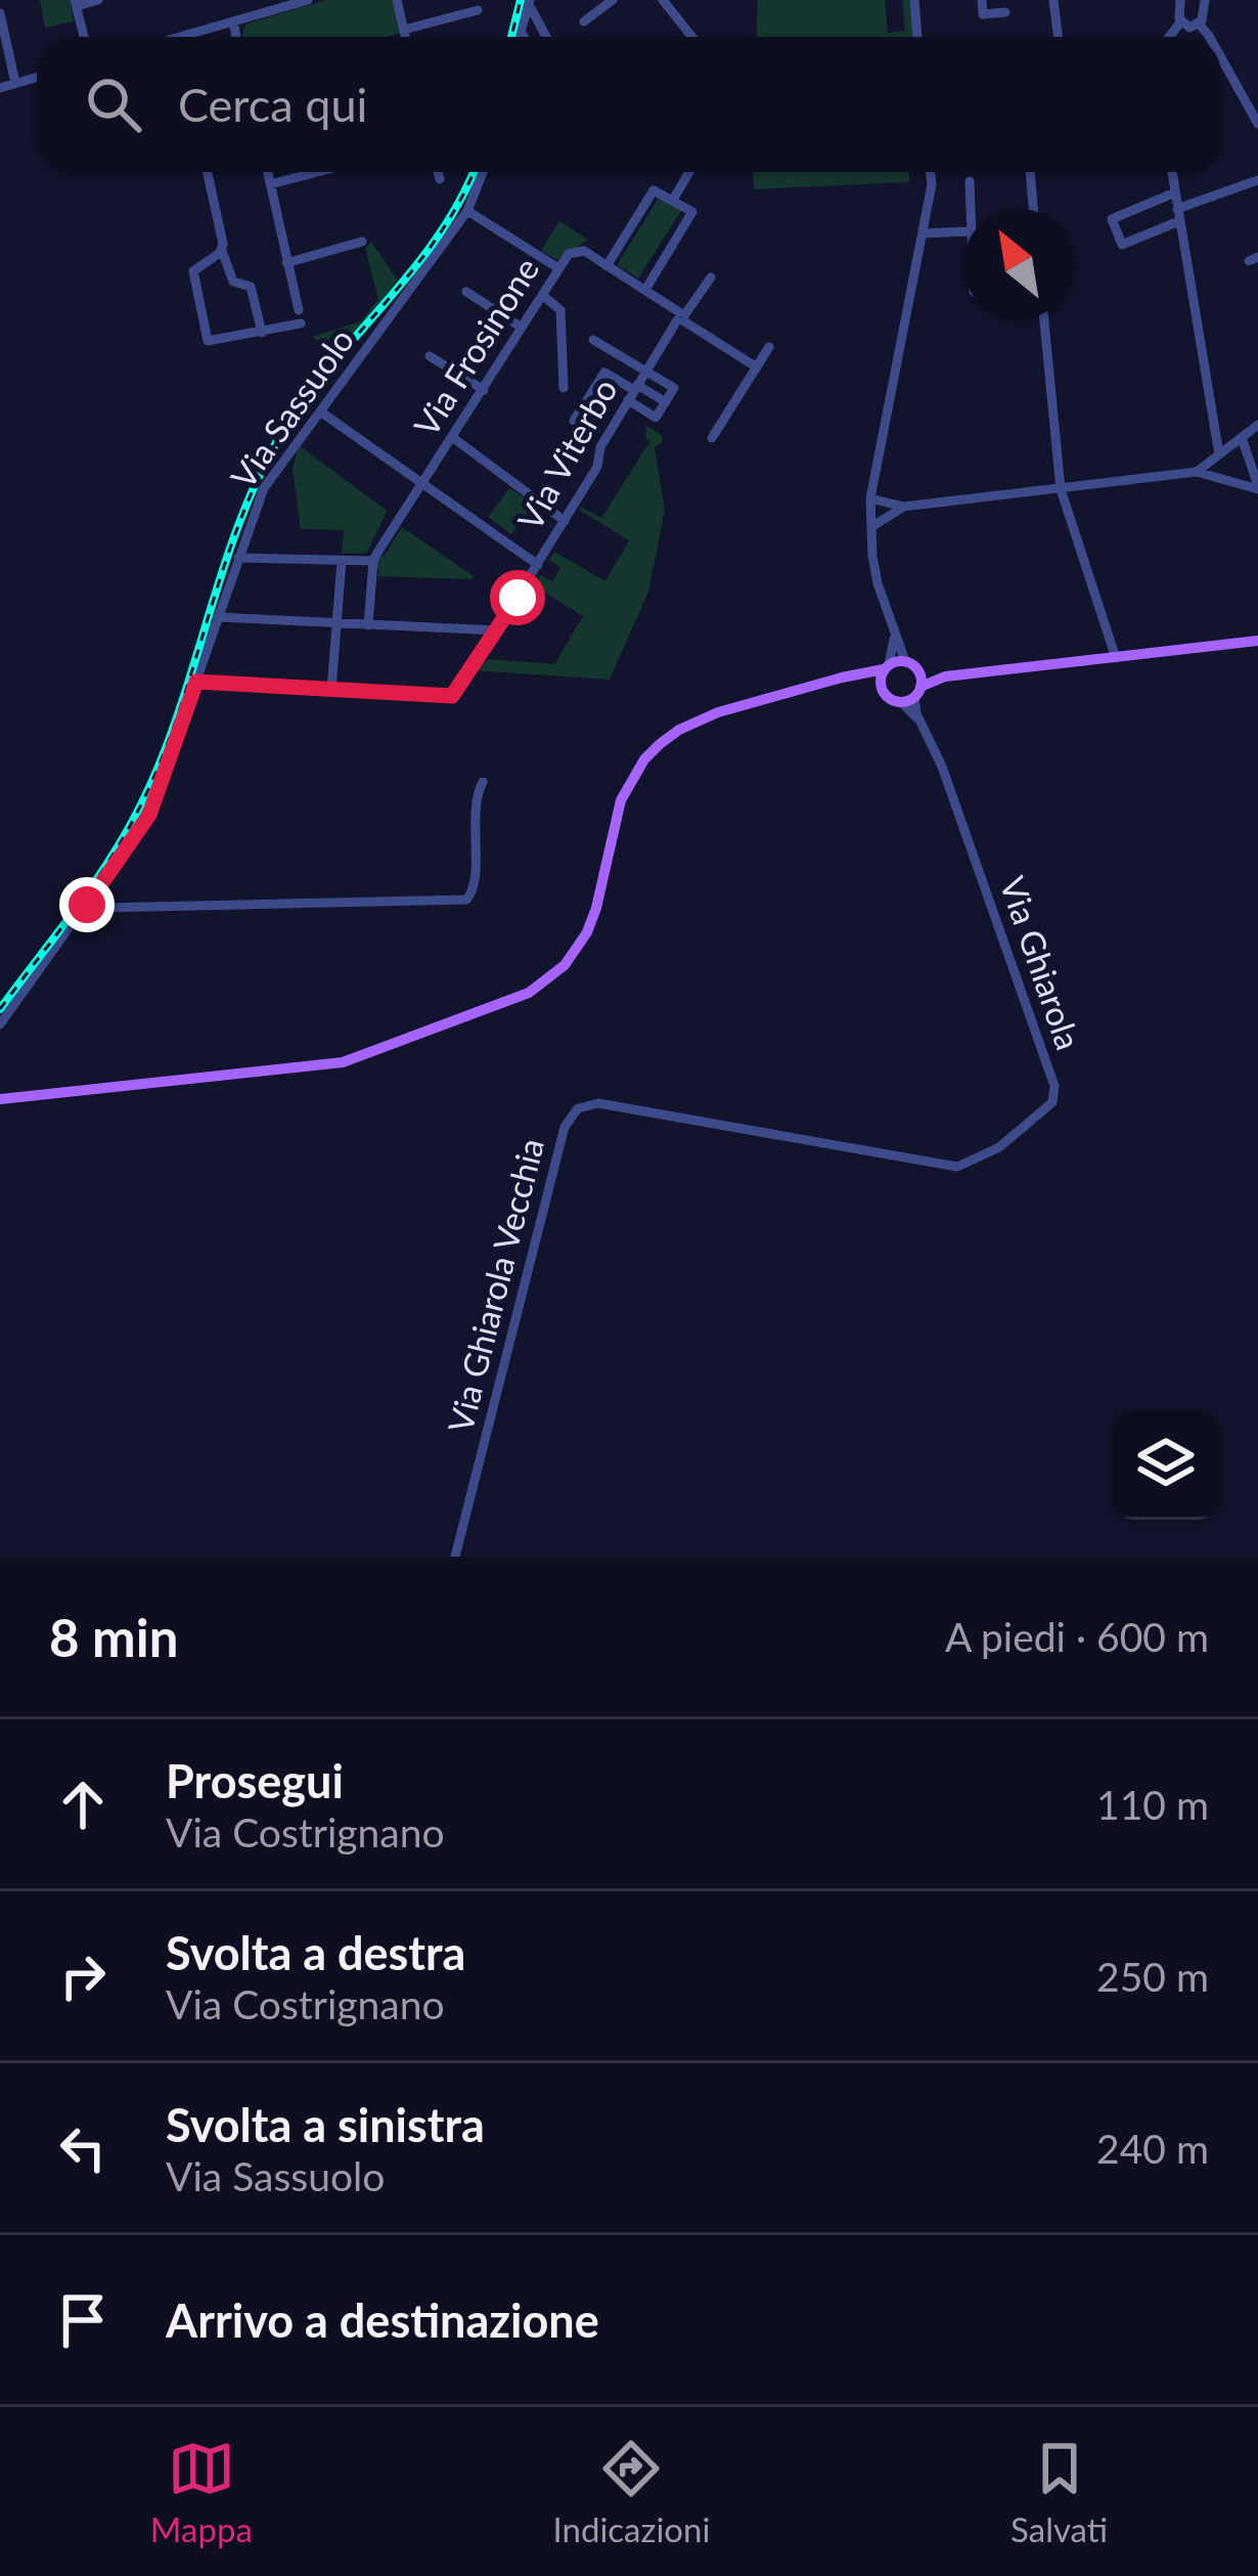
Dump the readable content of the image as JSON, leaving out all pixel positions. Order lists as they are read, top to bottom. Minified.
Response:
{"streets":{"street":["Via Frosinone","Via Sassuolo","Via Viterbo","Via Ghiarola","Via Ghiarola Vecchia"]},"crossings":[["Via Ghiarola","Via Ghiarola Vecchia"]],"north":"top left","page":{"search":"Cerca qui","heading":["8 min","A piedi · 600 m"],"list":[["Prosegui","Via Costrignano","110 m"],["Svolta a destra","Via Costrignano","250 m"],["Svolta a sinistra","Via Sassuolo","240 m"],"Arrivo a destinazione"],"nav":["Mappa","Indicazioni","Salvati"]}}
